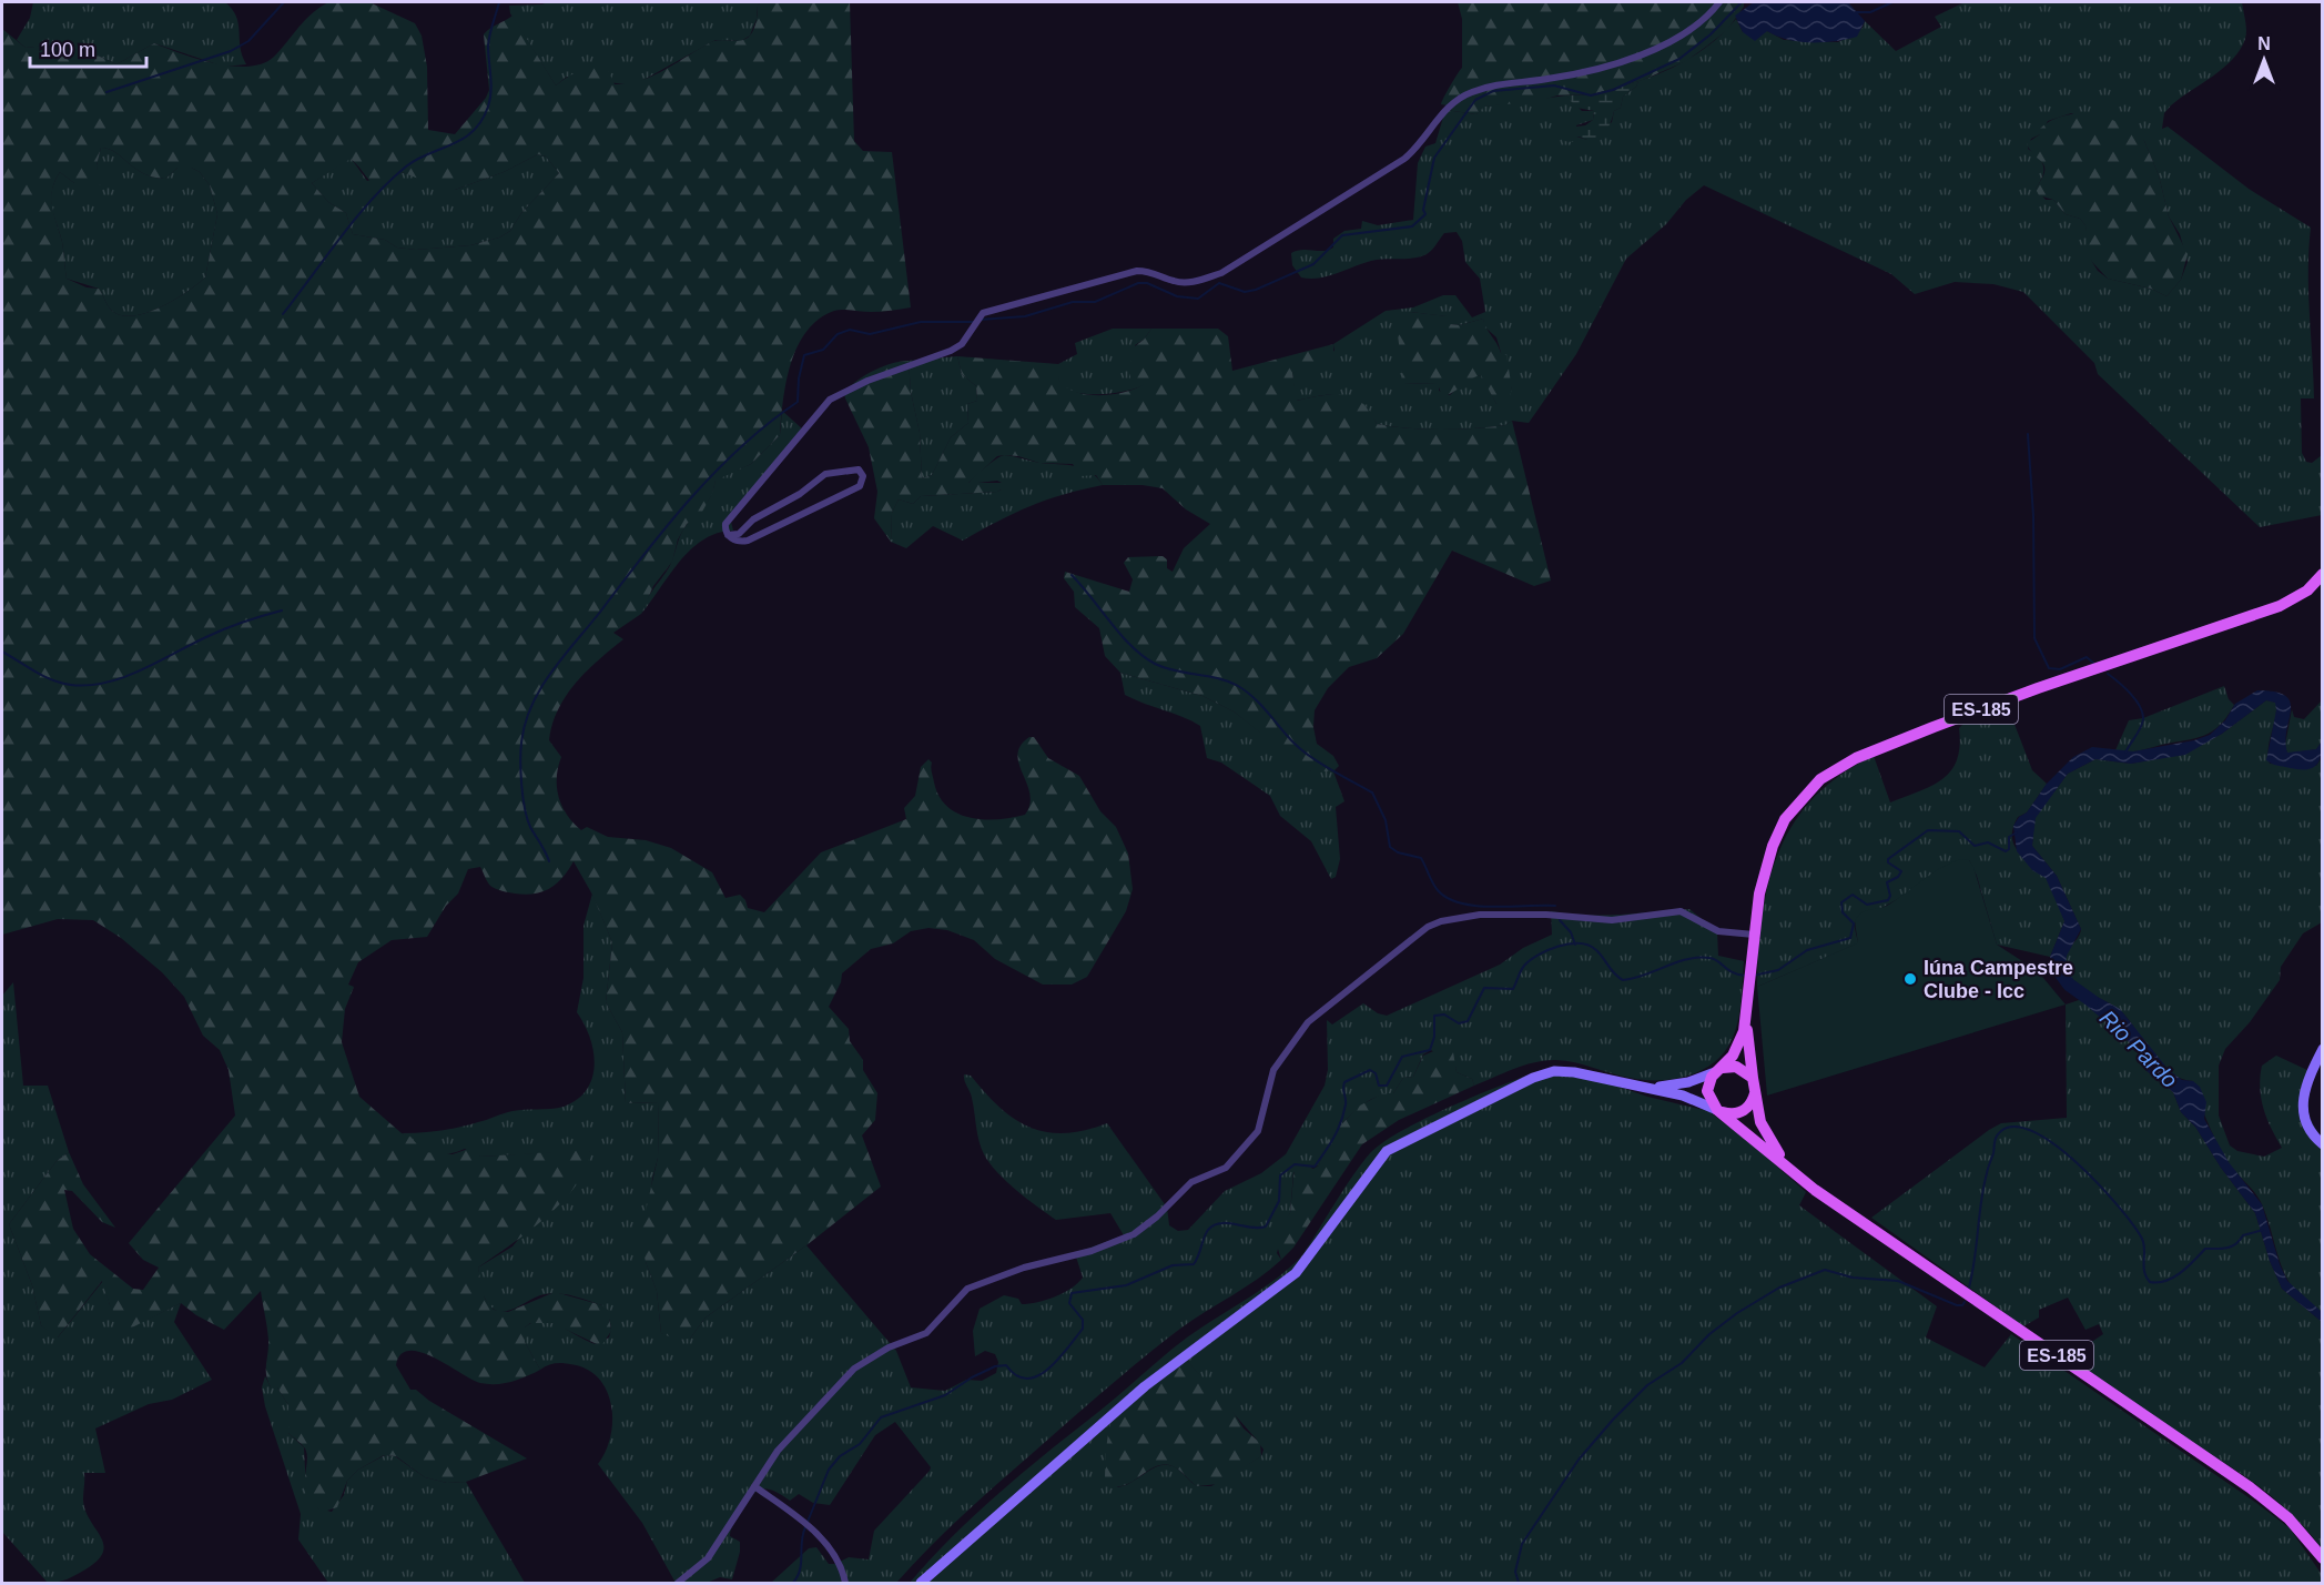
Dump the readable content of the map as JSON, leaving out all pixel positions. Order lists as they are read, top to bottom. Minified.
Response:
{"streets":{"main road":["ES-185"]},"water":["Rio Pardo"],"places":["Iúna Campestre Clube - Icc"],"scale_bar":"100 m","north":"top"}
